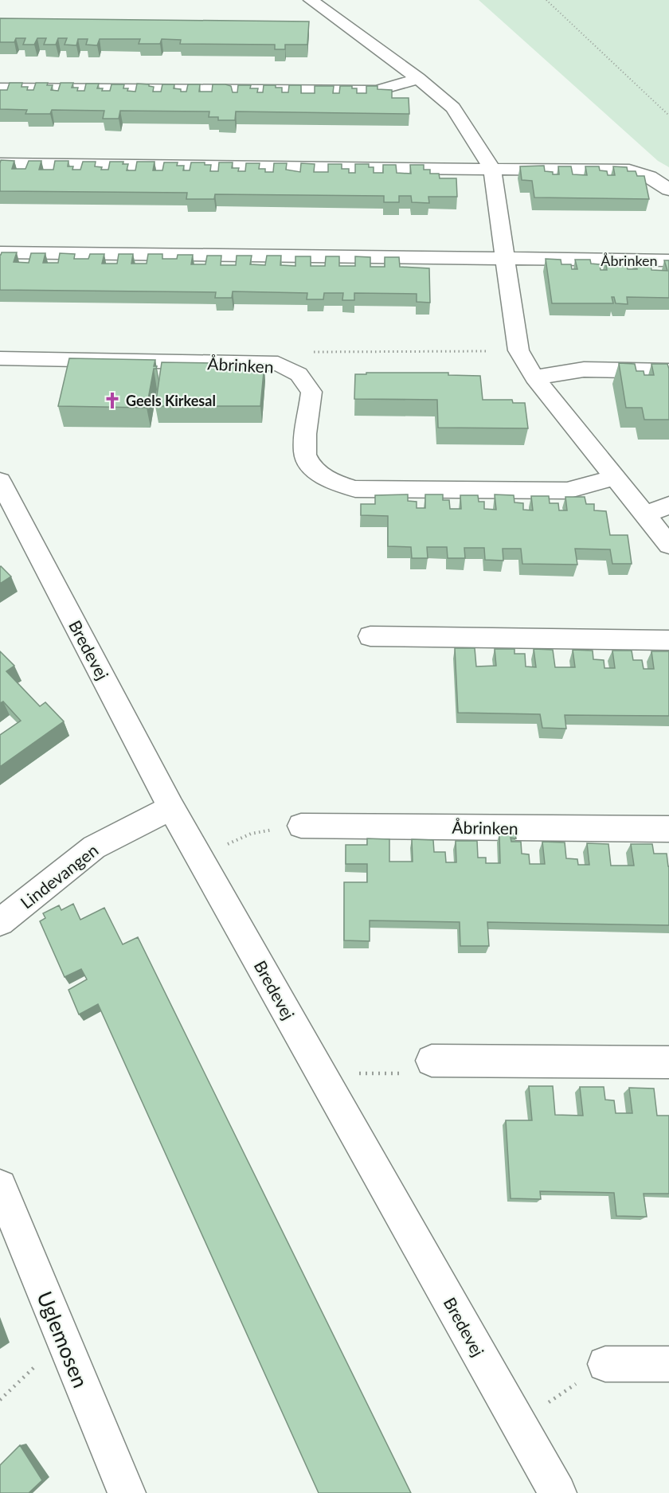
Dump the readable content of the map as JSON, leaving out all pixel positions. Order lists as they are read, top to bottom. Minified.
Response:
{"streets":{"street":["Åbrinken","Bredevej","Lindevangen","Uglemosen"]},"crossings":[["Bredevej","Lindevangen"]],"places":{"church":["Geels Kirkesal"]}}
